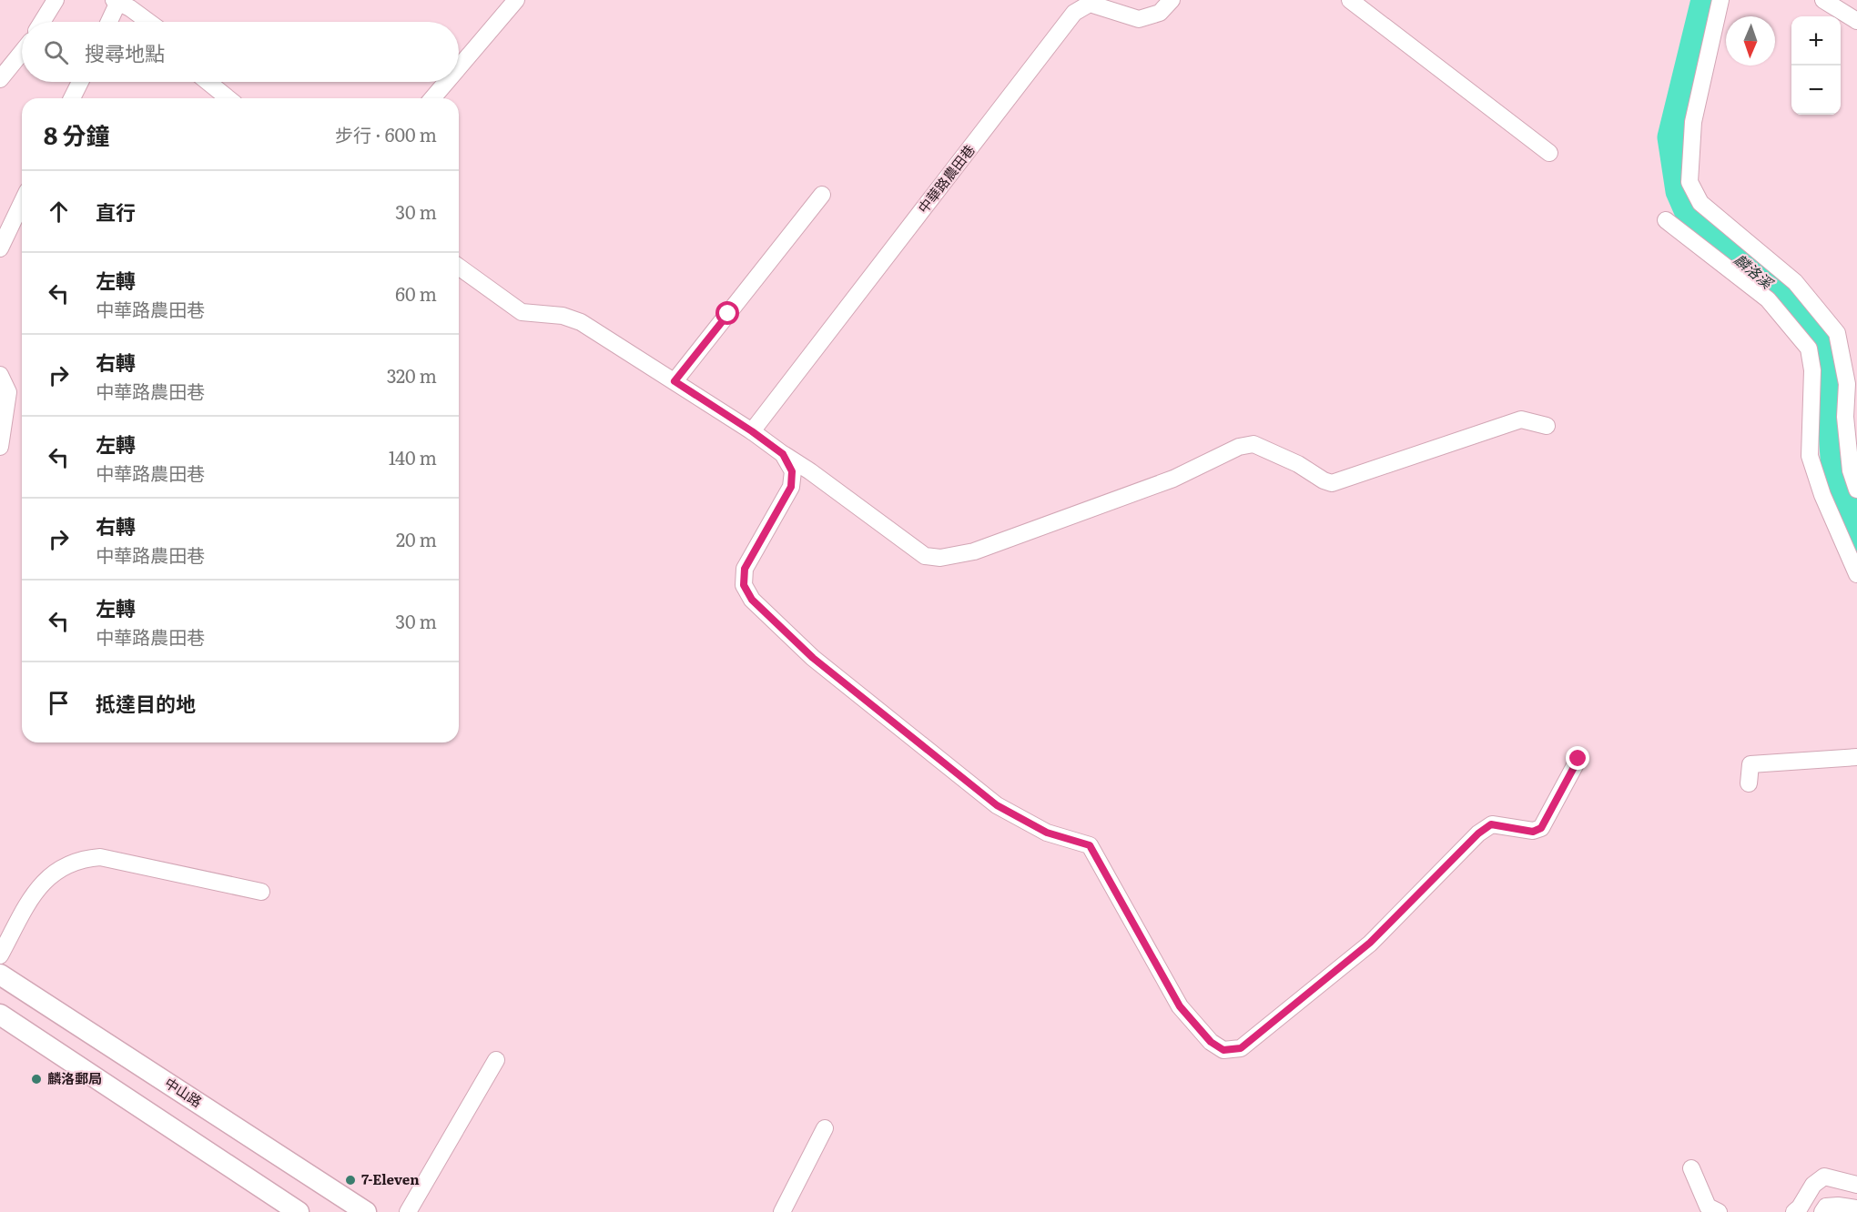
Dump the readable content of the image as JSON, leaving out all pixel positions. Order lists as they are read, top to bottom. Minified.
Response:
{"streets":{"main road":["中山路"],"street":["中華路農田巷"]},"water":["麟洛溪"],"places":["麟洛郵局","7-Eleven"],"north":"bottom","page":{"map_buttons":["+","−"],"search":"搜尋地點","heading":["8 分鐘","步行 · 600 m"],"list":[["直行","30 m"],["左轉","中華路農田巷","60 m"],["右轉","中華路農田巷","320 m"],["左轉","中華路農田巷","140 m"],["右轉","中華路農田巷","20 m"],["左轉","中華路農田巷","30 m"],"抵達目的地"]}}
